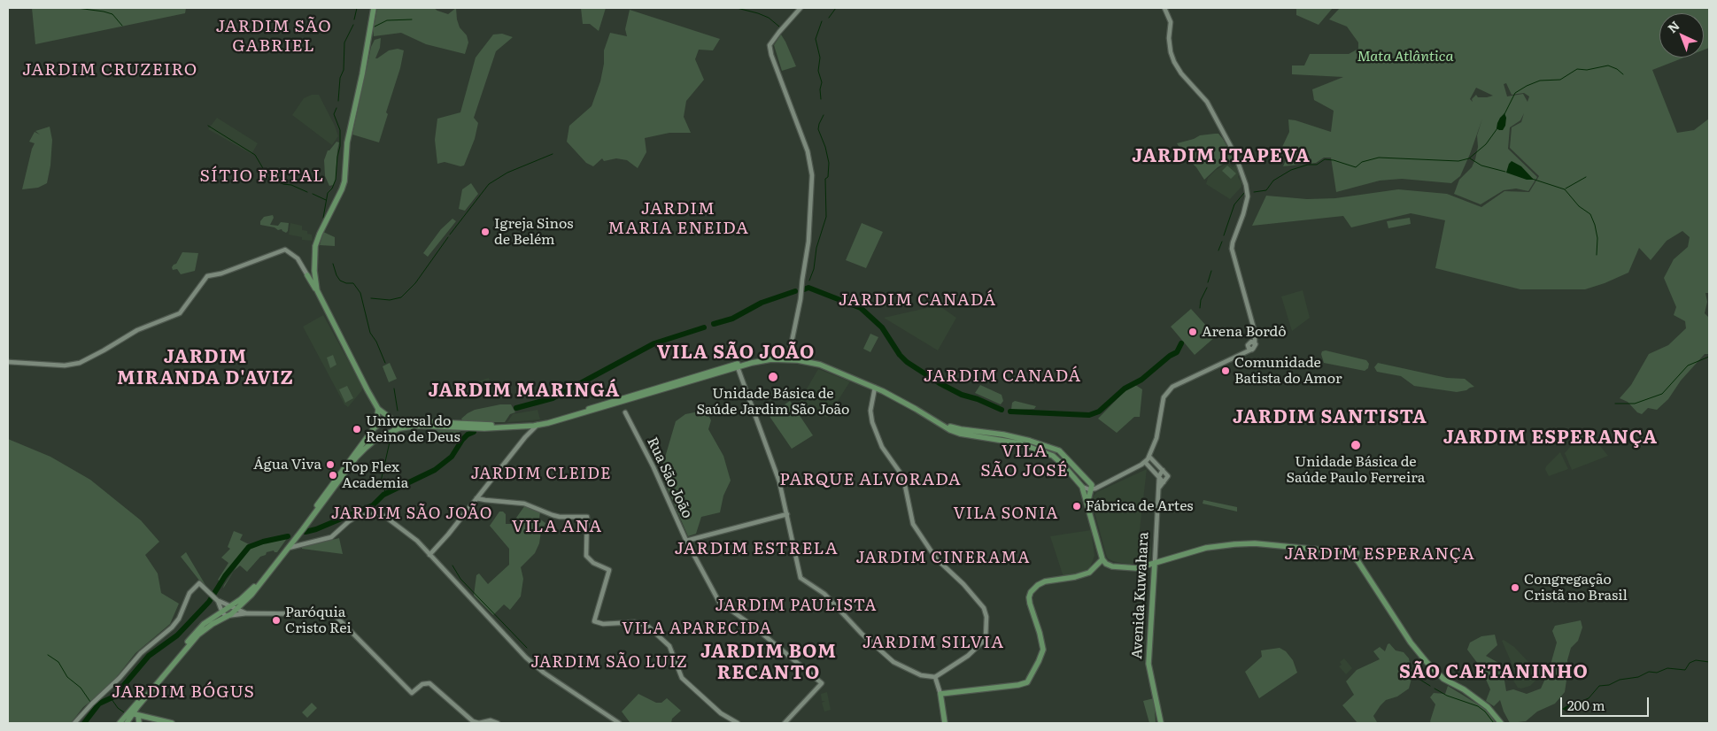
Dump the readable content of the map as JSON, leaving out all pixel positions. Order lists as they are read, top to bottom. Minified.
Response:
{"streets":{"main road":["Avenida Kuwahara"],"street":["Rua São João"]},"districts":["JARDIM SÃO GABRIEL","JARDIM CRUZEIRO","JARDIM ITAPEVA","SÍTIO FEITAL","JARDIM MARIA ENEIDA","JARDIM CANADÁ","VILA SÃO JOÃO","JARDIM MIRANDA D'AVIZ","JARDIM CANADÁ","JARDIM MARINGÁ","JARDIM SANTISTA","JARDIM ESPERANÇA","VILA SÃO JOSÉ","JARDIM CLEIDE","PARQUE ALVORADA","JARDIM SÃO JOÃO","VILA SONIA","VILA ANA","JARDIM ESTRELA","JARDIM ESPERANÇA","JARDIM CINERAMA","JARDIM PAULISTA","VILA APARECIDA","JARDIM SILVIA","JARDIM BOM RECANTO","JARDIM SÃO LUIZ","SÃO CAETANINHO","JARDIM BÓGUS"],"parks":["Mata Atlântica"],"places":["Igreja Sinos de Belém","Arena Bordô","Comunidade Batista do Amor","Unidade Básica de Saúde Jardim São João","Universal do Reino de Deus","Unidade Básica de Saúde Paulo Ferreira","Água Viva","Top Flex Academia","Fábrica de Artes","Congregação Cristã no Brasil","Paróquia Cristo Rei"],"scale_bar":"200 m","north":"top left"}
